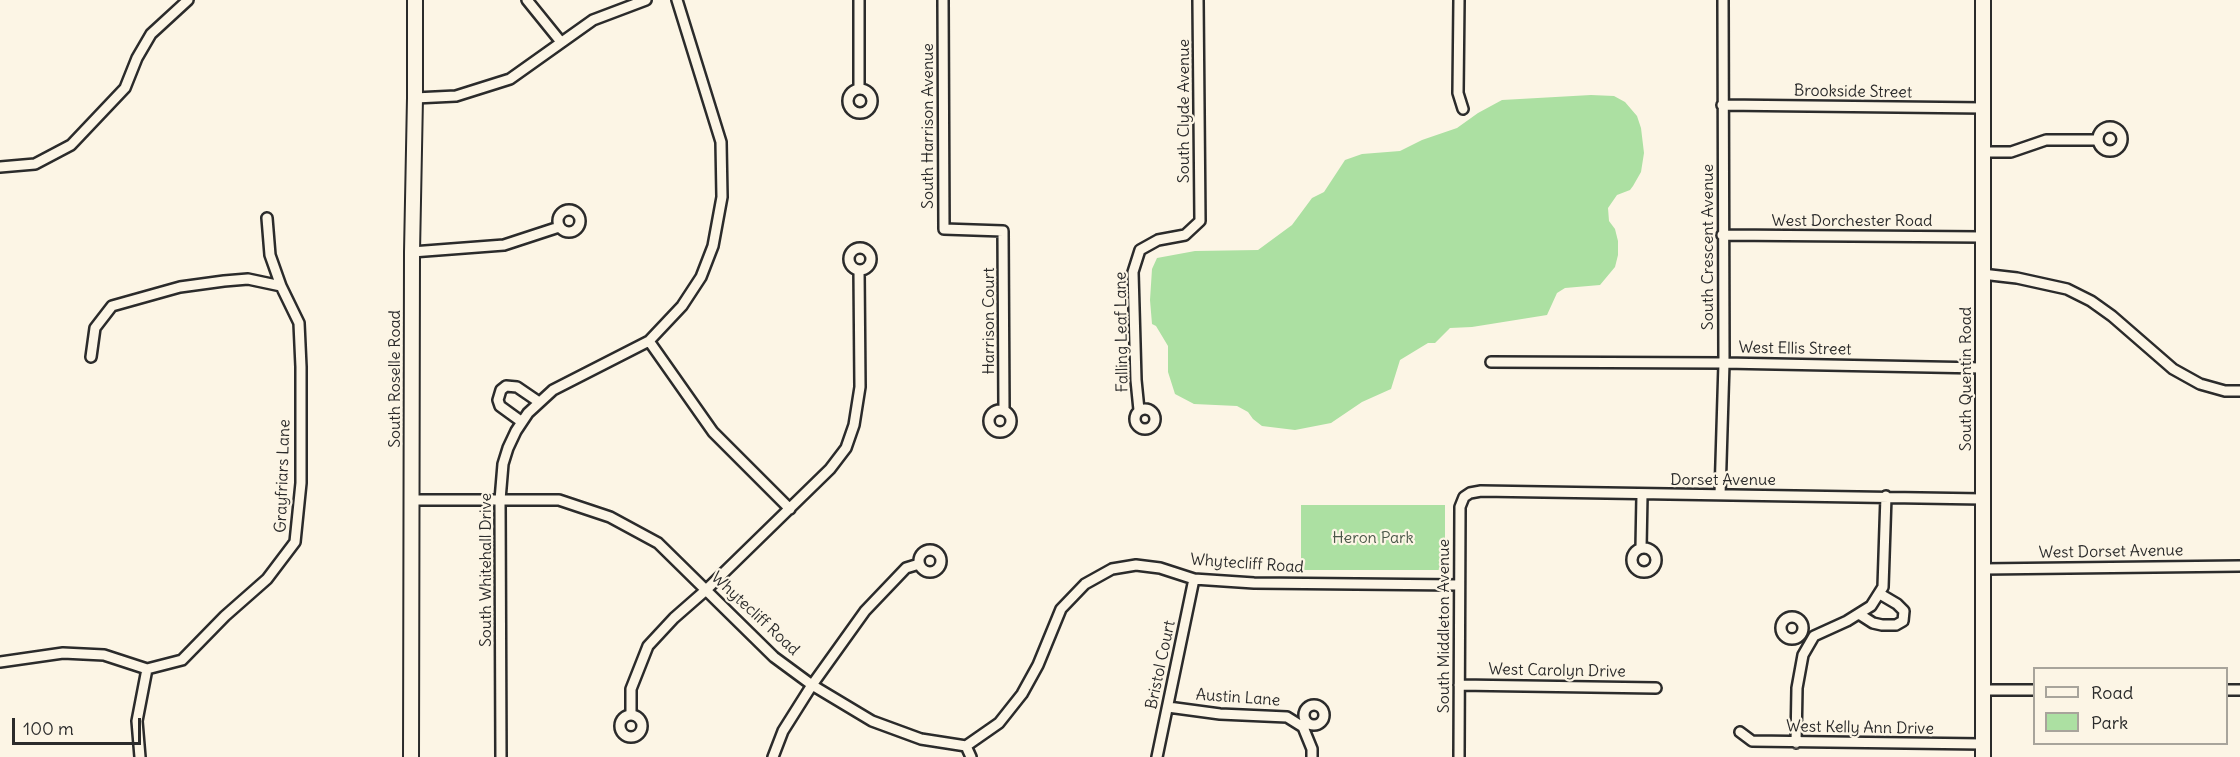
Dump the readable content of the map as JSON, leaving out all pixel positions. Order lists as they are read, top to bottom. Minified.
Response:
{"streets":{"main road":["South Roselle Road","South Quentin Road"],"street":["Brookside Street","South Clyde Avenue","South Harrison Avenue","West Dorchester Road","South Crescent Avenue","Harrison Court","Falling Leaf Lane","West Ellis Street","Grayfriars Lane","Dorset Avenue","West Dorset Avenue","Whytecliff Road","South Whitehall Drive","South Middleton Avenue","Bristol Court","West Carolyn Drive","Austin Lane","West Kelly Ann Drive"]},"crossings":[["Brookside Street","South Crescent Avenue"],["Brookside Street","South Quentin Road"],["South Clyde Avenue","Falling Leaf Lane"],["South Harrison Avenue","Harrison Court"],["West Dorchester Road","South Crescent Avenue"],["West Dorchester Road","South Quentin Road"],["South Crescent Avenue","West Ellis Street"],["South Crescent Avenue","Dorset Avenue"],["West Ellis Street","South Quentin Road"],["South Roselle Road","Whytecliff Road"],["South Quentin Road","Dorset Avenue"],["South Quentin Road","West Dorset Avenue"],["South Quentin Road","West Kelly Ann Drive"],["Dorset Avenue","South Middleton Avenue"],["Whytecliff Road","South Whitehall Drive"],["Whytecliff Road","South Middleton Avenue"],["Whytecliff Road","Bristol Court"],["South Middleton Avenue","West Carolyn Drive"],["Bristol Court","Austin Lane"]],"parks":["Heron Park"],"legend":["Road","Park"],"scale_bar":"100 m"}
